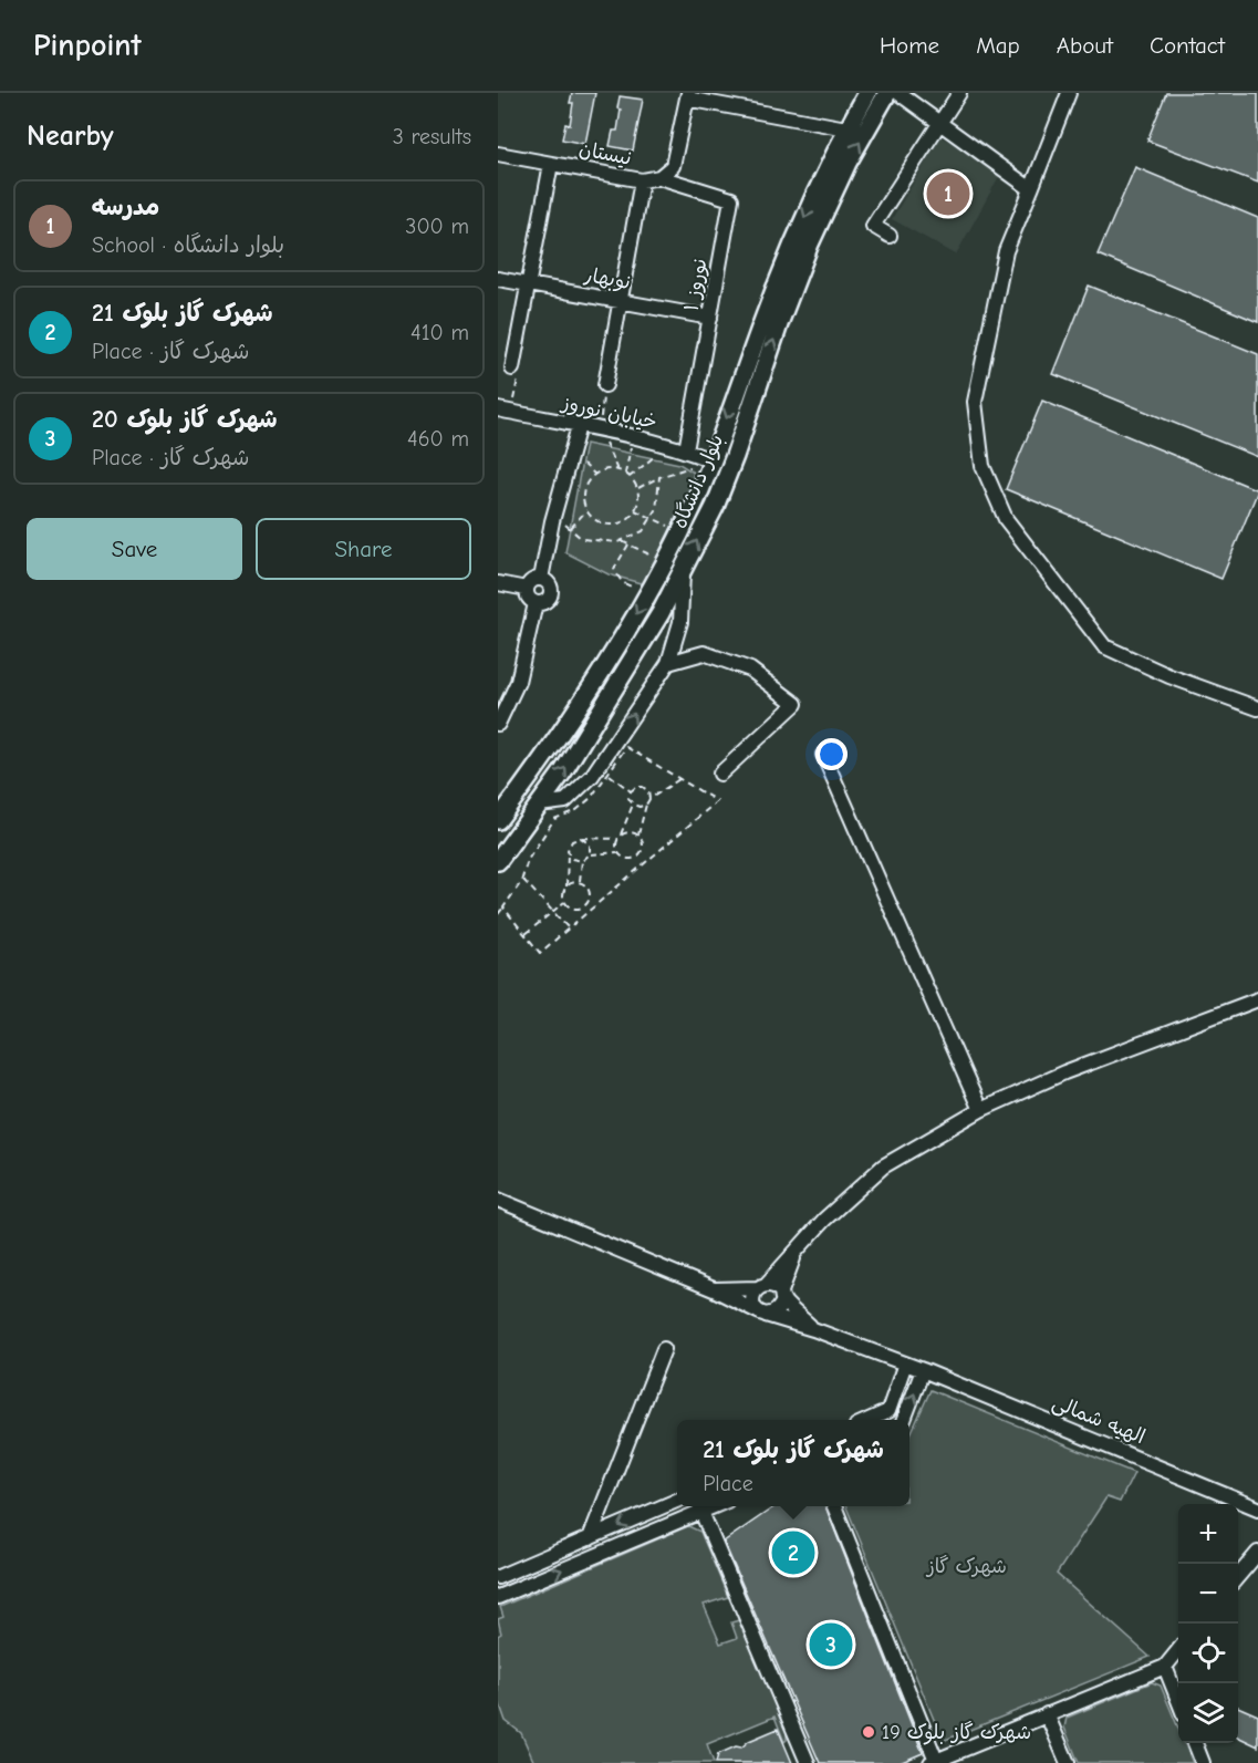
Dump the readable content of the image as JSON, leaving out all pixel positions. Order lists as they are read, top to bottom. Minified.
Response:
{"streets":{"main road":["بلوار دانشگاه"],"street":["نیستان","نوبهار","نوروز ۱","خیابان نوروز","الهیه شمالی"]},"crossings":[["نیستان","نوروز ۱"],["نوبهار","نوروز ۱"],["نوروز ۱","خیابان نوروز"],["خیابان نوروز","بلوار دانشگاه"]],"parks":["شهرک گاز"],"places":["شهرک گاز بلوک 19"],"page":{"header":"Pinpoint","nav":["Home","Map","About","Contact"],"heading":["Nearby","3 results"],"pins":["1","2","3"],"list":[{"mark":"1","name":"مدرسه","note":"School · بلوار دانشگاه","value":"300 m"},{"mark":"2","name":"شهرک گاز بلوک 21","note":"Place · شهرک گاز","value":"410 m"},{"mark":"3","name":"شهرک گاز بلوک 20","note":"Place · شهرک گاز","value":"460 m"}],"buttons":["Save","Share"],"popup":["شهرک گاز بلوک 21","Place"],"map_buttons":["+","−"]}}
